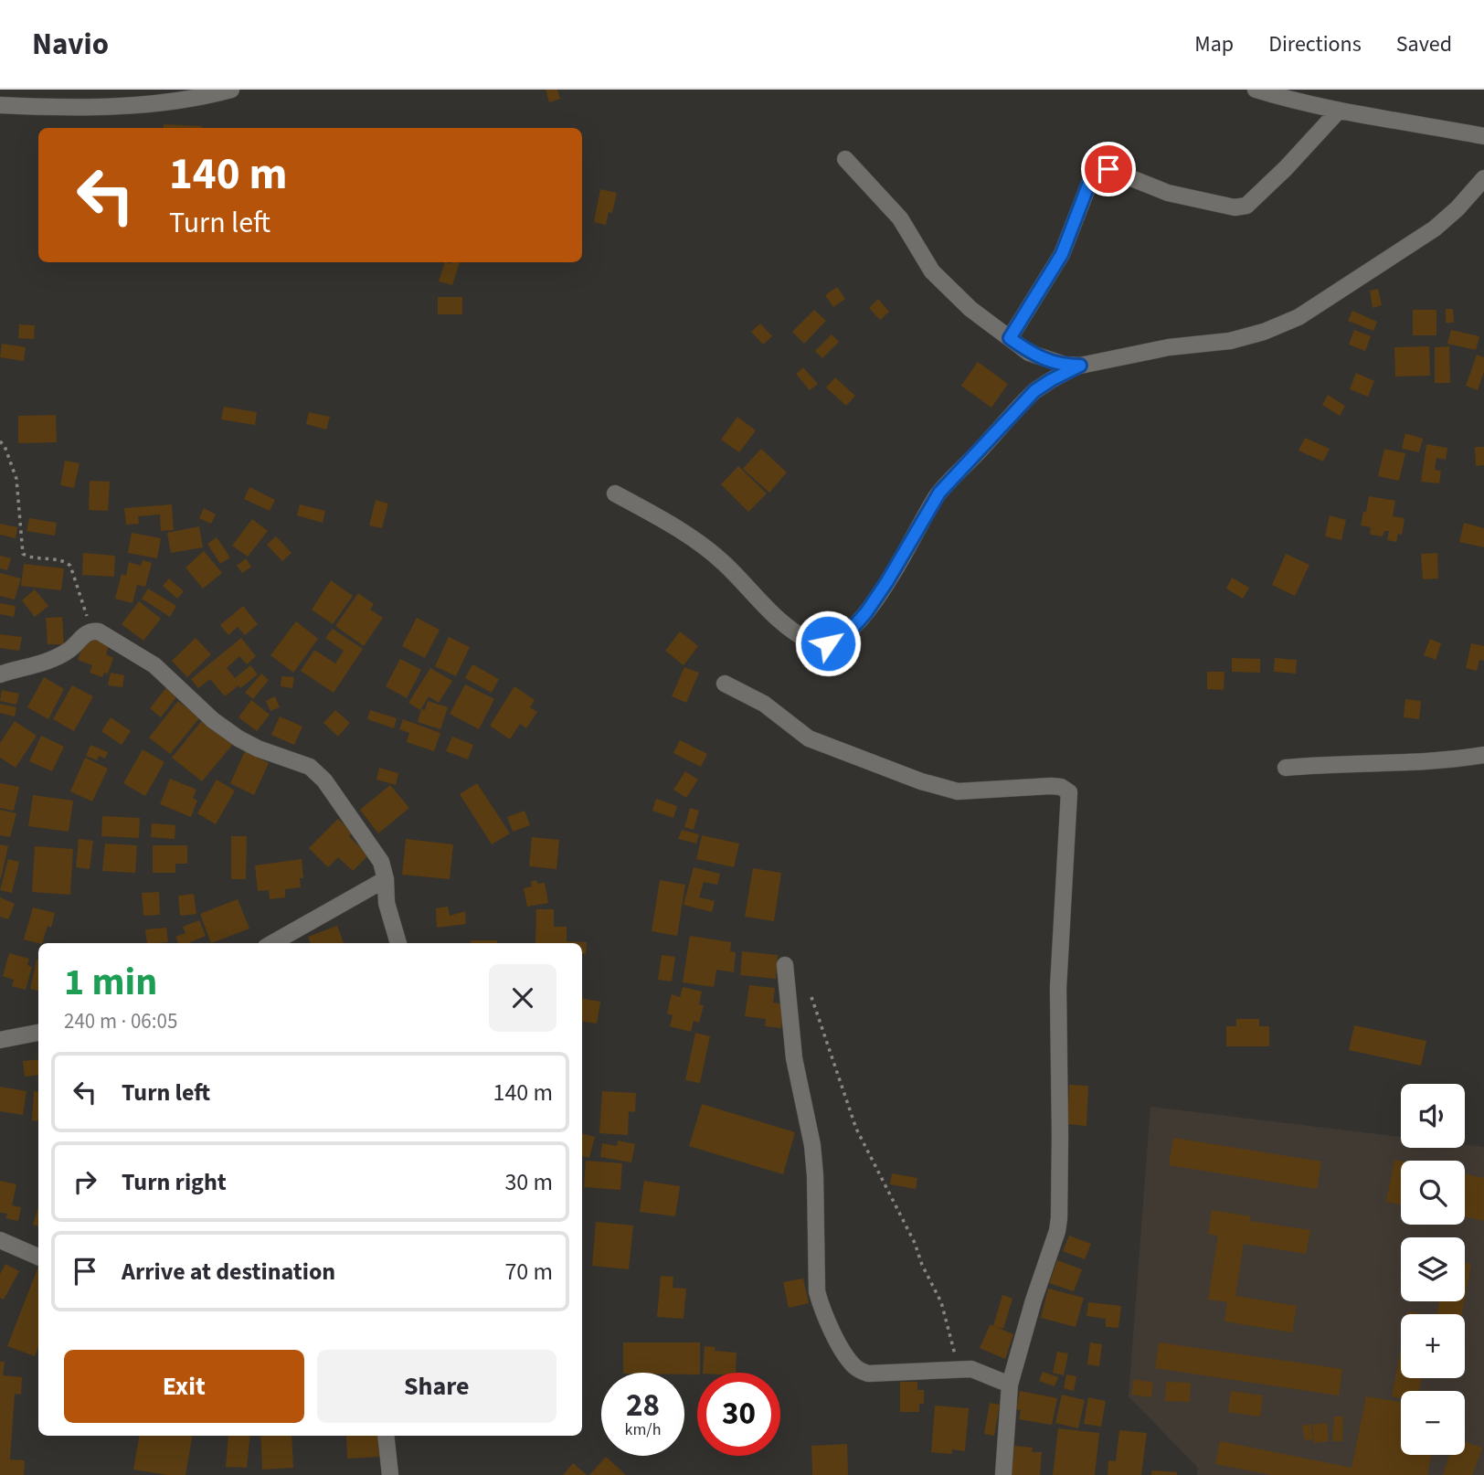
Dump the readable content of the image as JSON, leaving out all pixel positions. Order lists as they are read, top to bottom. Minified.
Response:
{"page":{"header":"Navio","nav":["Map","Directions","Saved"],"turn":["140 m","Turn left"],"heading":["1 min","240 m · 06:05"],"list":[{"name":"Turn left","value":"140 m"},{"name":"Turn right","value":"30 m"},{"name":"Arrive at destination","value":"70 m"}],"map_buttons":["+","−"],"buttons":["Exit","Share"],"speed":"28 km/h","limit":"30"}}
